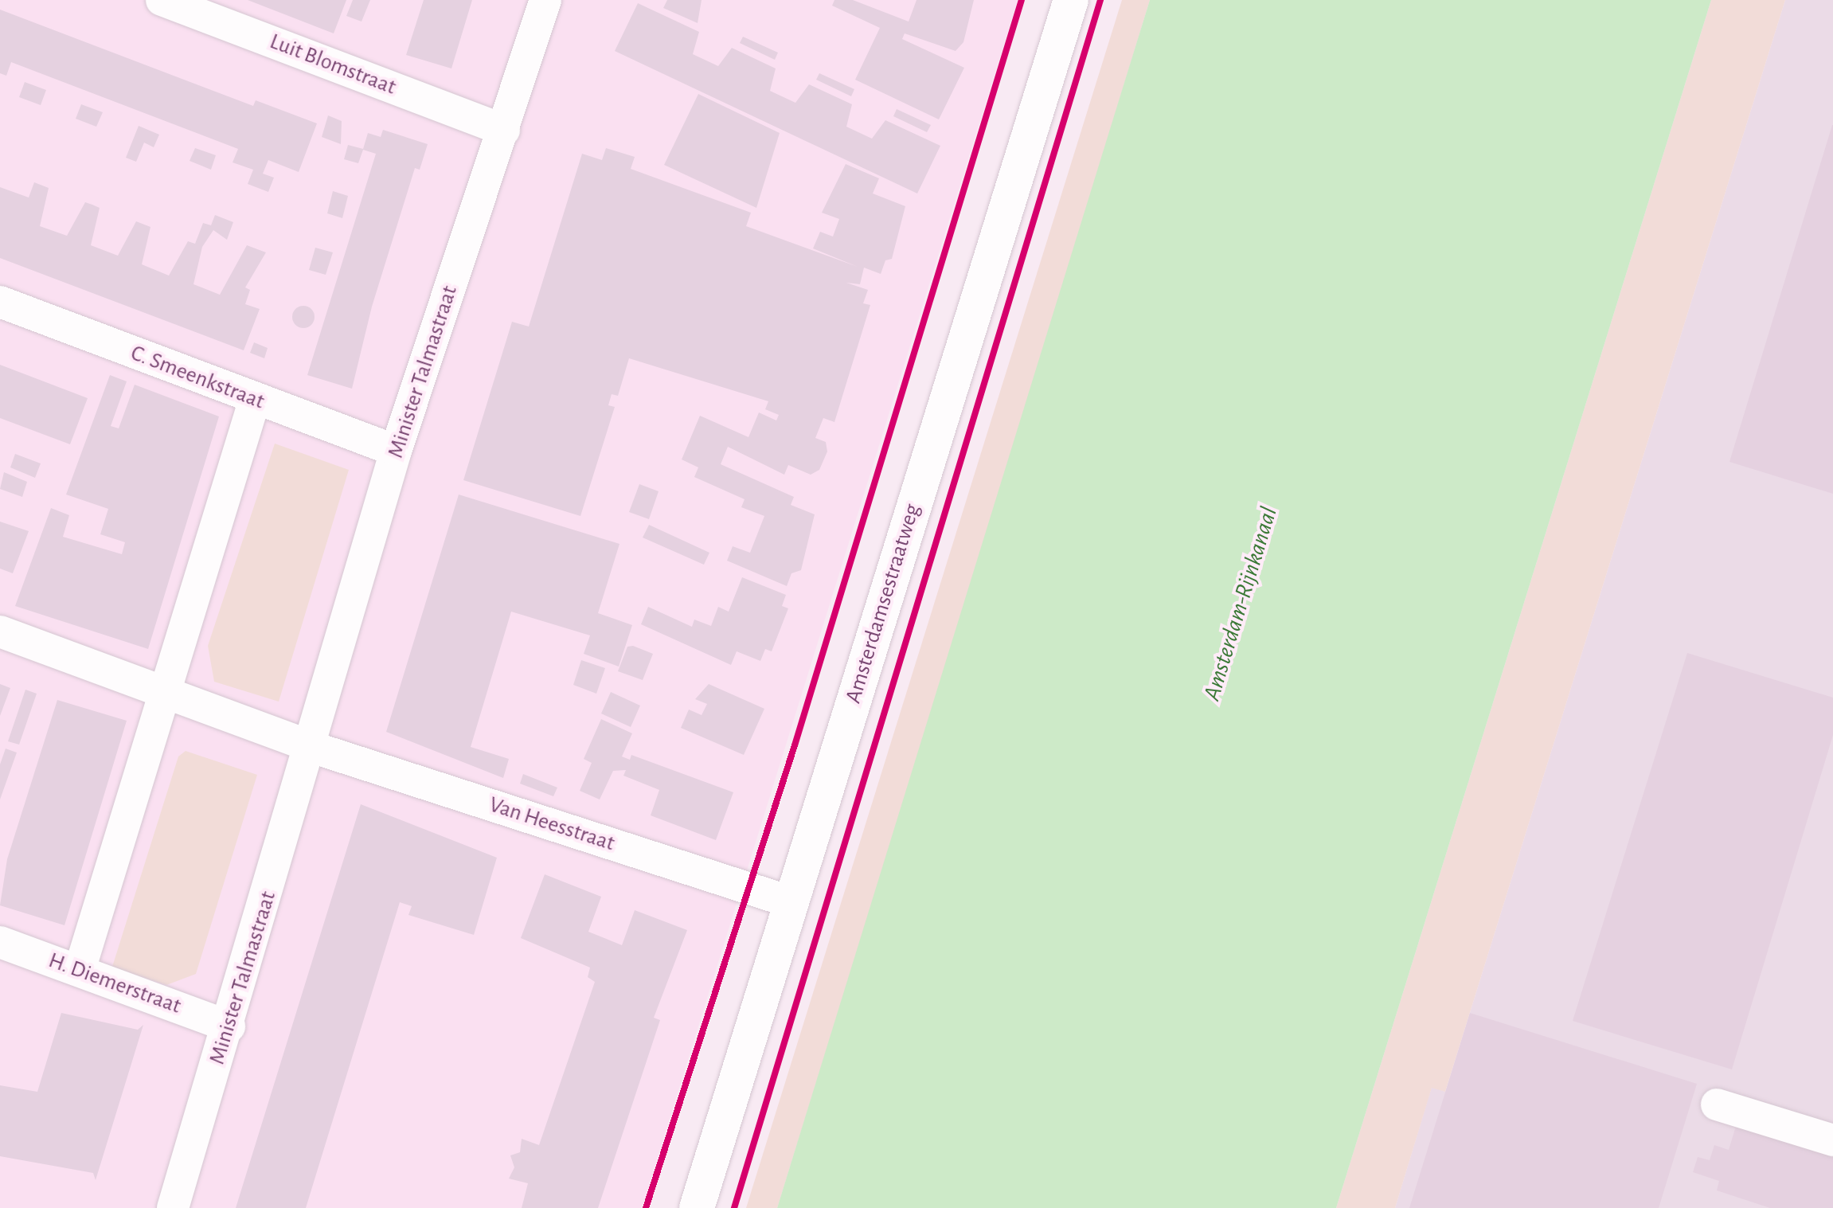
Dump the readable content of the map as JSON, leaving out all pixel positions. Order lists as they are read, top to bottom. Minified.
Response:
{"streets":{"main road":["Amsterdamsestraatweg"],"street":["Luit Blomstraat","Minister Talmastraat","C. Smeenkstraat","Van Heesstraat","H. Diemerstraat"]},"crossings":[["Luit Blomstraat","Minister Talmastraat"],["Minister Talmastraat","C. Smeenkstraat"],["Minister Talmastraat","Van Heesstraat"],["Minister Talmastraat","H. Diemerstraat"],["Amsterdamsestraatweg","Van Heesstraat"]],"water":["Amsterdam-Rijnkanaal"]}
